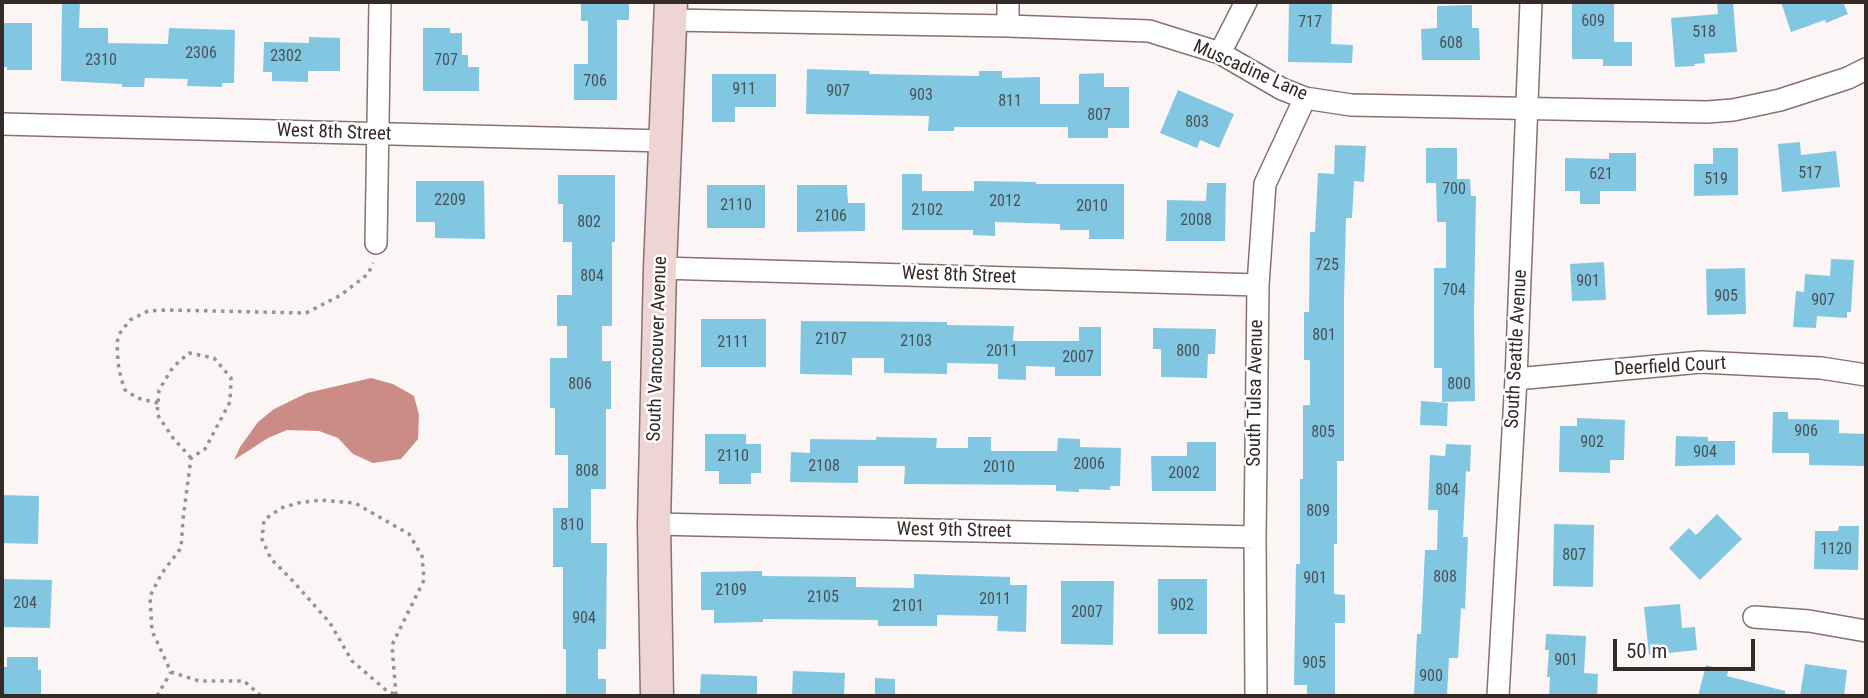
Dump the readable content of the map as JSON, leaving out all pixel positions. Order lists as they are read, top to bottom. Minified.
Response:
{"streets":{"street":["Muscadine Lane","West 8th Street","South Vancouver Avenue","South Seattle Avenue","Deerfield Court","South Tulsa Avenue","West 9th Street"]},"crossings":[["Muscadine Lane","South Vancouver Avenue"],["Muscadine Lane","South Seattle Avenue"],["Muscadine Lane","South Tulsa Avenue"],["West 8th Street","South Vancouver Avenue"],["West 8th Street","South Tulsa Avenue"],["South Vancouver Avenue","West 9th Street"],["South Seattle Avenue","Deerfield Court"],["South Tulsa Avenue","West 9th Street"]],"house_numbers":["609","717","518","608","2306","2302","2310","707","706","911","907","903","811","807","803","517","621","519","700","2209","2012","2110","2010","2102","2106","2008","802","725","804","901","704","905","907","801","2107","2103","2111","2011","800","2007","806","800","906","805","902","904","2110","2006","2108","2010","808","2002","804","809","810","1120","807","808","901","2109","2105","2011","204","902","2101","2007","904","901","905","900"],"scale_bar":"50 m"}
